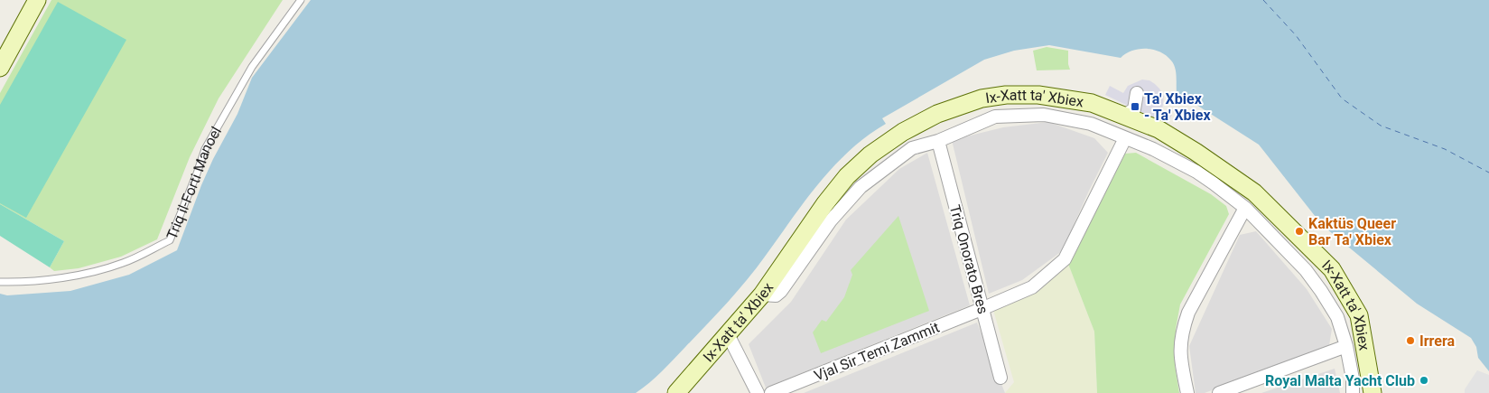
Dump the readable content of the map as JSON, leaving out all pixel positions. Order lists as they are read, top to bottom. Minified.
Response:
{"streets":{"main road":["Ix-Xatt ta' Xbiex"],"street":["Triq Onorato Bres","Vjal Sir Temi Zammit"],"lane":["Triq il-Forti Manoel"]},"crossings":[["Triq Onorato Bres","Vjal Sir Temi Zammit"]],"places":{"transit":["Ta' Xbiex - Ta' Xbiex"],"other":["Kaktüs Queer Bar Ta' Xbiex","Irrera","Royal Malta Yacht Club"]}}
